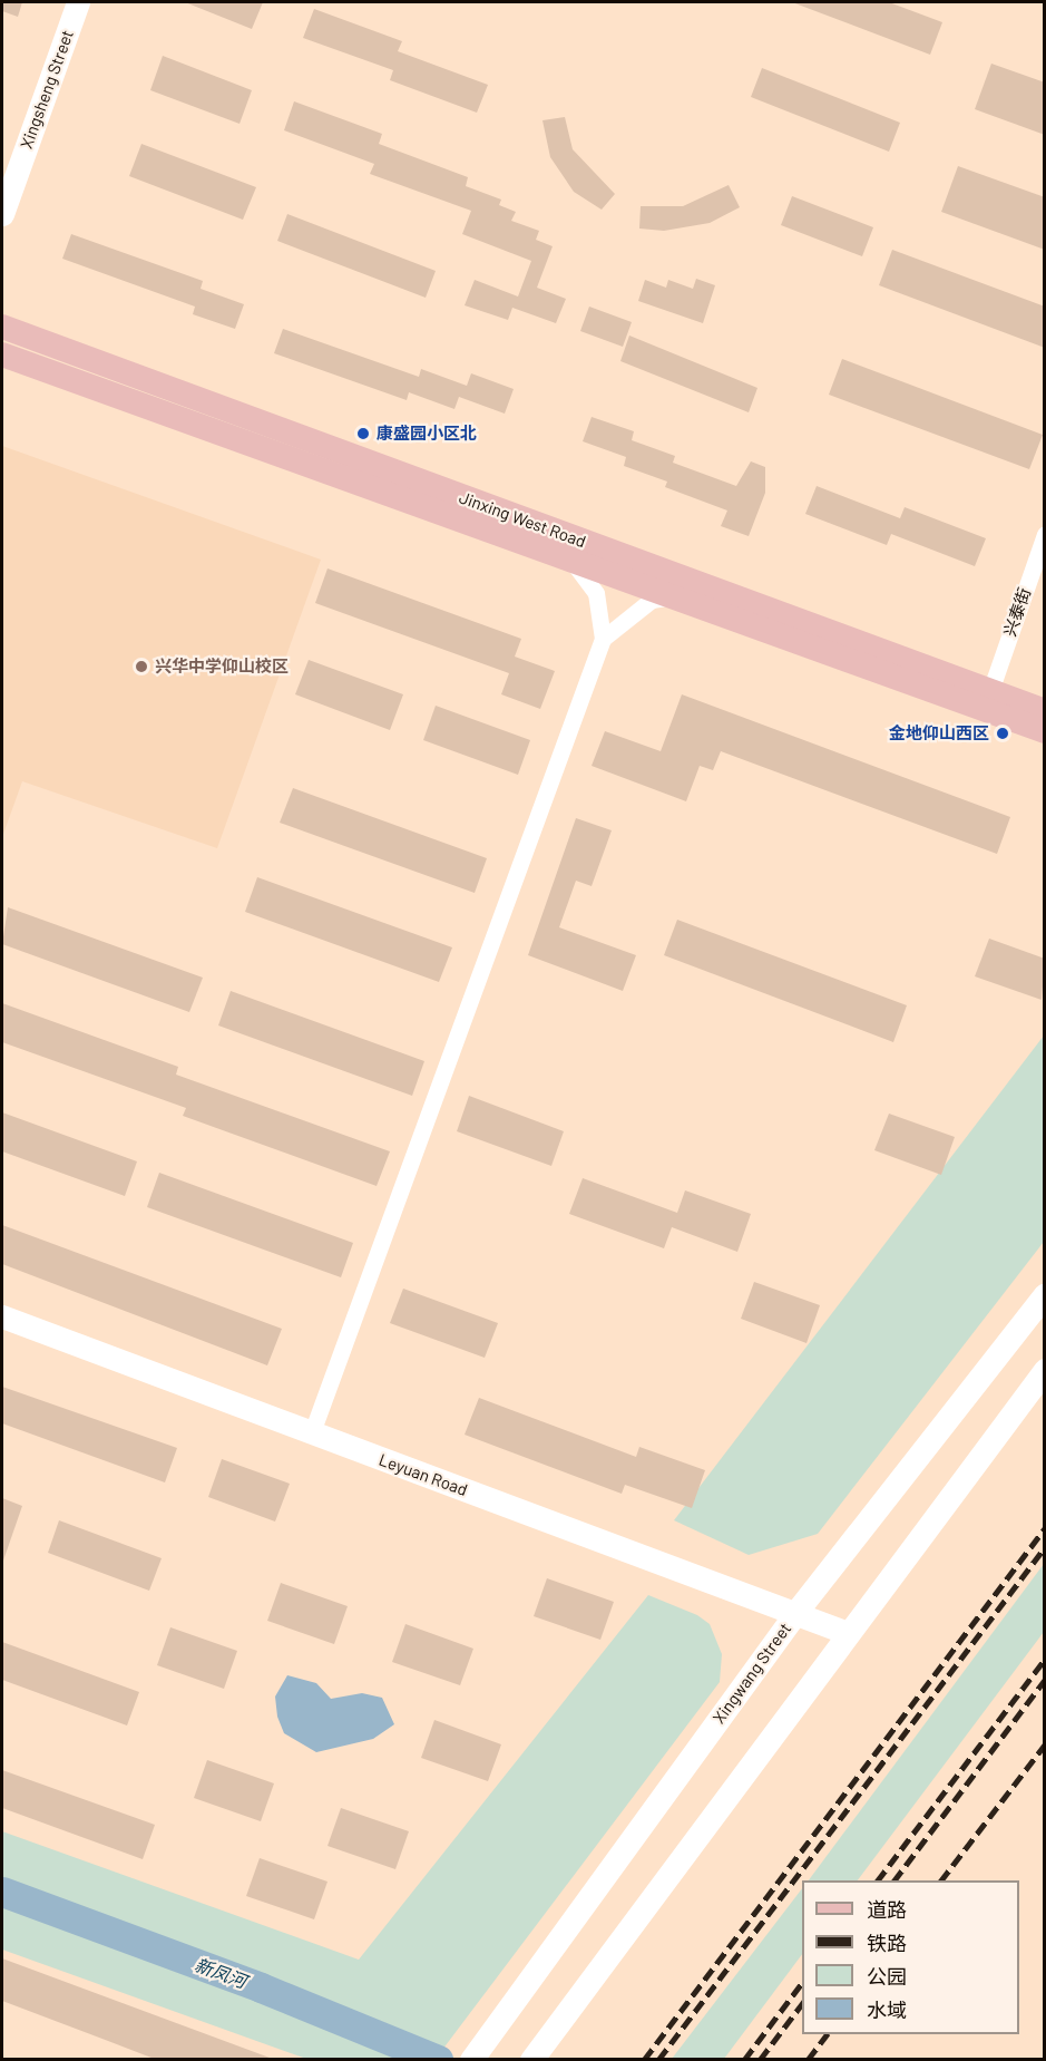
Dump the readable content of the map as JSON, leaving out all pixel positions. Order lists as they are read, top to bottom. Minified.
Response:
{"streets":{"main road":["Xingsheng Street","Jinxing West Road","Leyuan Road","Xingwang Street"],"street":["兴泰街"]},"crossings":[["Jinxing West Road","兴泰街"],["Leyuan Road","Xingwang Street"]],"water":["新凤河"],"places":["康盛园小区北","兴华中学仰山校区","金地仰山西区"],"legend":["道路","铁路","公园","水域"]}
